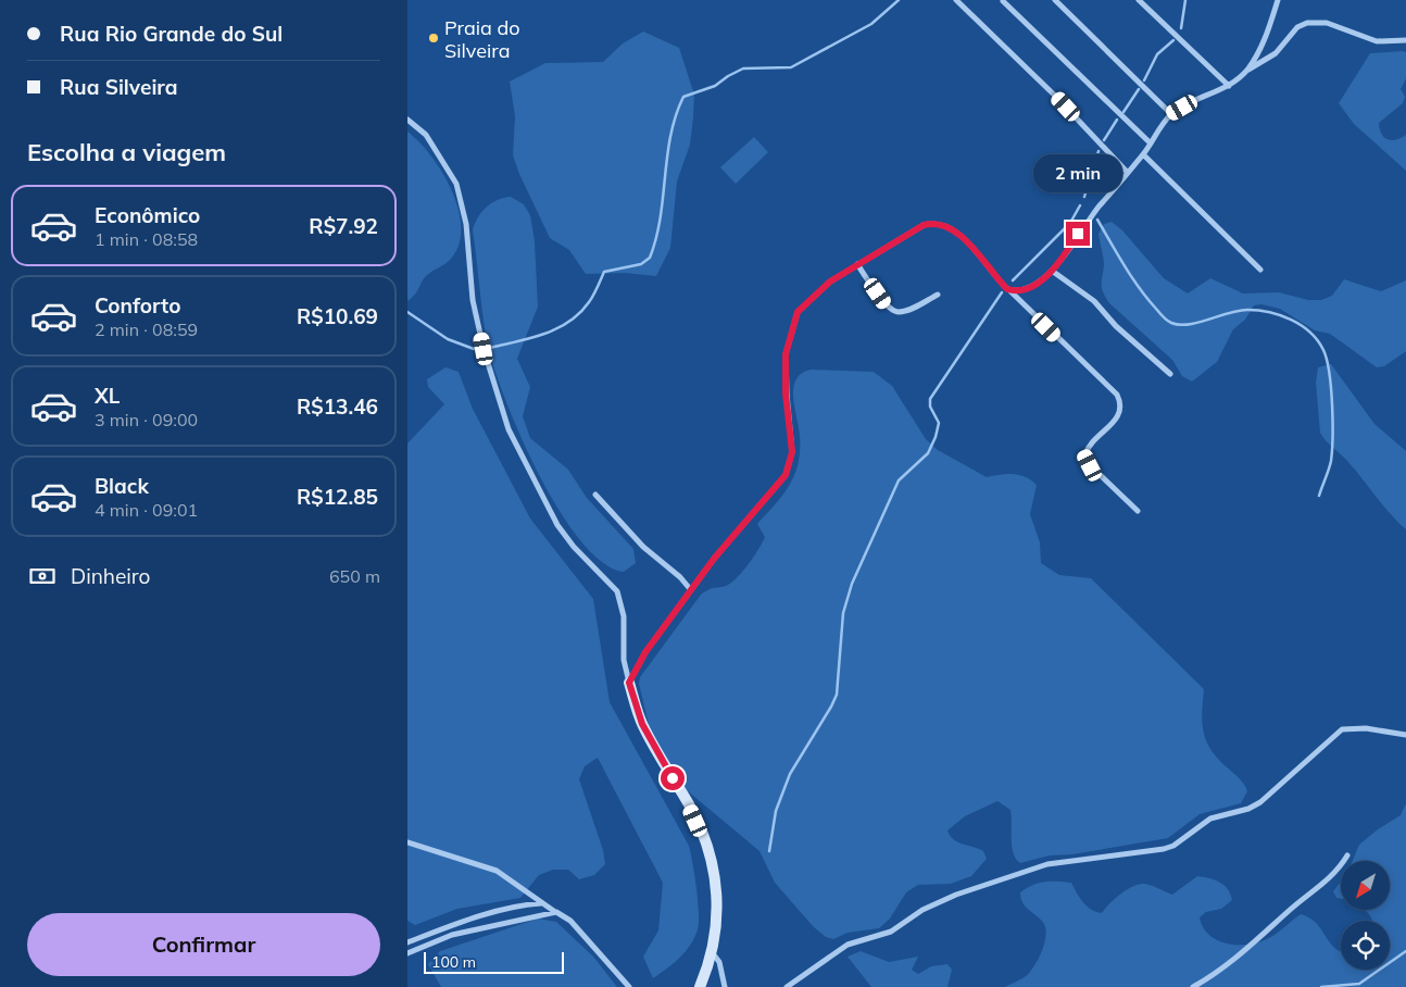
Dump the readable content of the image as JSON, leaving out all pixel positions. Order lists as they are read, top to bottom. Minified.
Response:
{"places":["Praia do Silveira"],"scale_bar":"100 m","north":"bottom left","page":{"banner":["Rua Rio Grande do Sul","Rua Silveira"],"heading":"Escolha a viagem","bubble":"2 min","list":[{"name":"Econômico","note":"1 min · 08:58","value":"R$7.92"},{"name":"Conforto","note":"2 min · 08:59","value":"R$10.69"},{"name":"XL","note":"3 min · 09:00","value":"R$13.46"},{"name":"Black","note":"4 min · 09:01","value":"R$12.85"}],"pay":["Dinheiro","650 m"],"buttons":"Confirmar","scale":"100 m"}}
